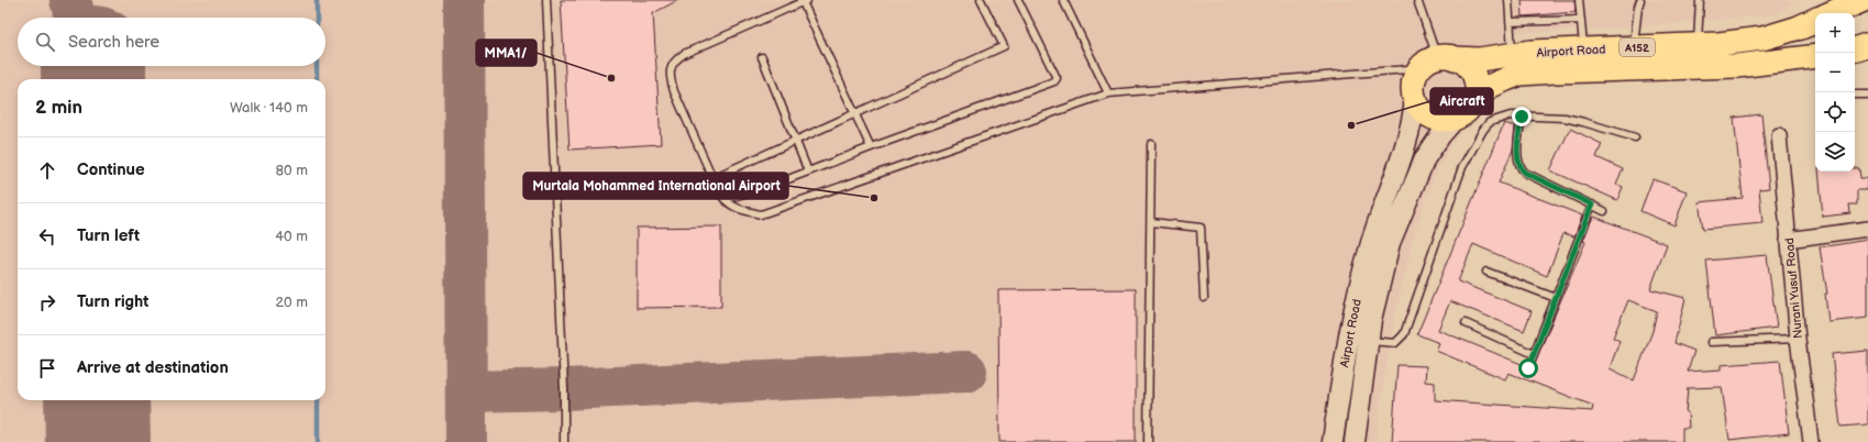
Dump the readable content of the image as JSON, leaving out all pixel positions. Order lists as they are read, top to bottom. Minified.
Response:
{"streets":{"main road":["A152","Airport Road"],"street":["Nurani Yusuf Road"]},"places":["MMA1/","Aircraft","Murtala Mohammed International Airport"],"page":{"map_buttons":["+","−"],"search":"Search here","heading":["2 min","Walk · 140 m"],"list":[["Continue","80 m"],["Turn left","40 m"],["Turn right","20 m"],"Arrive at destination"]}}
